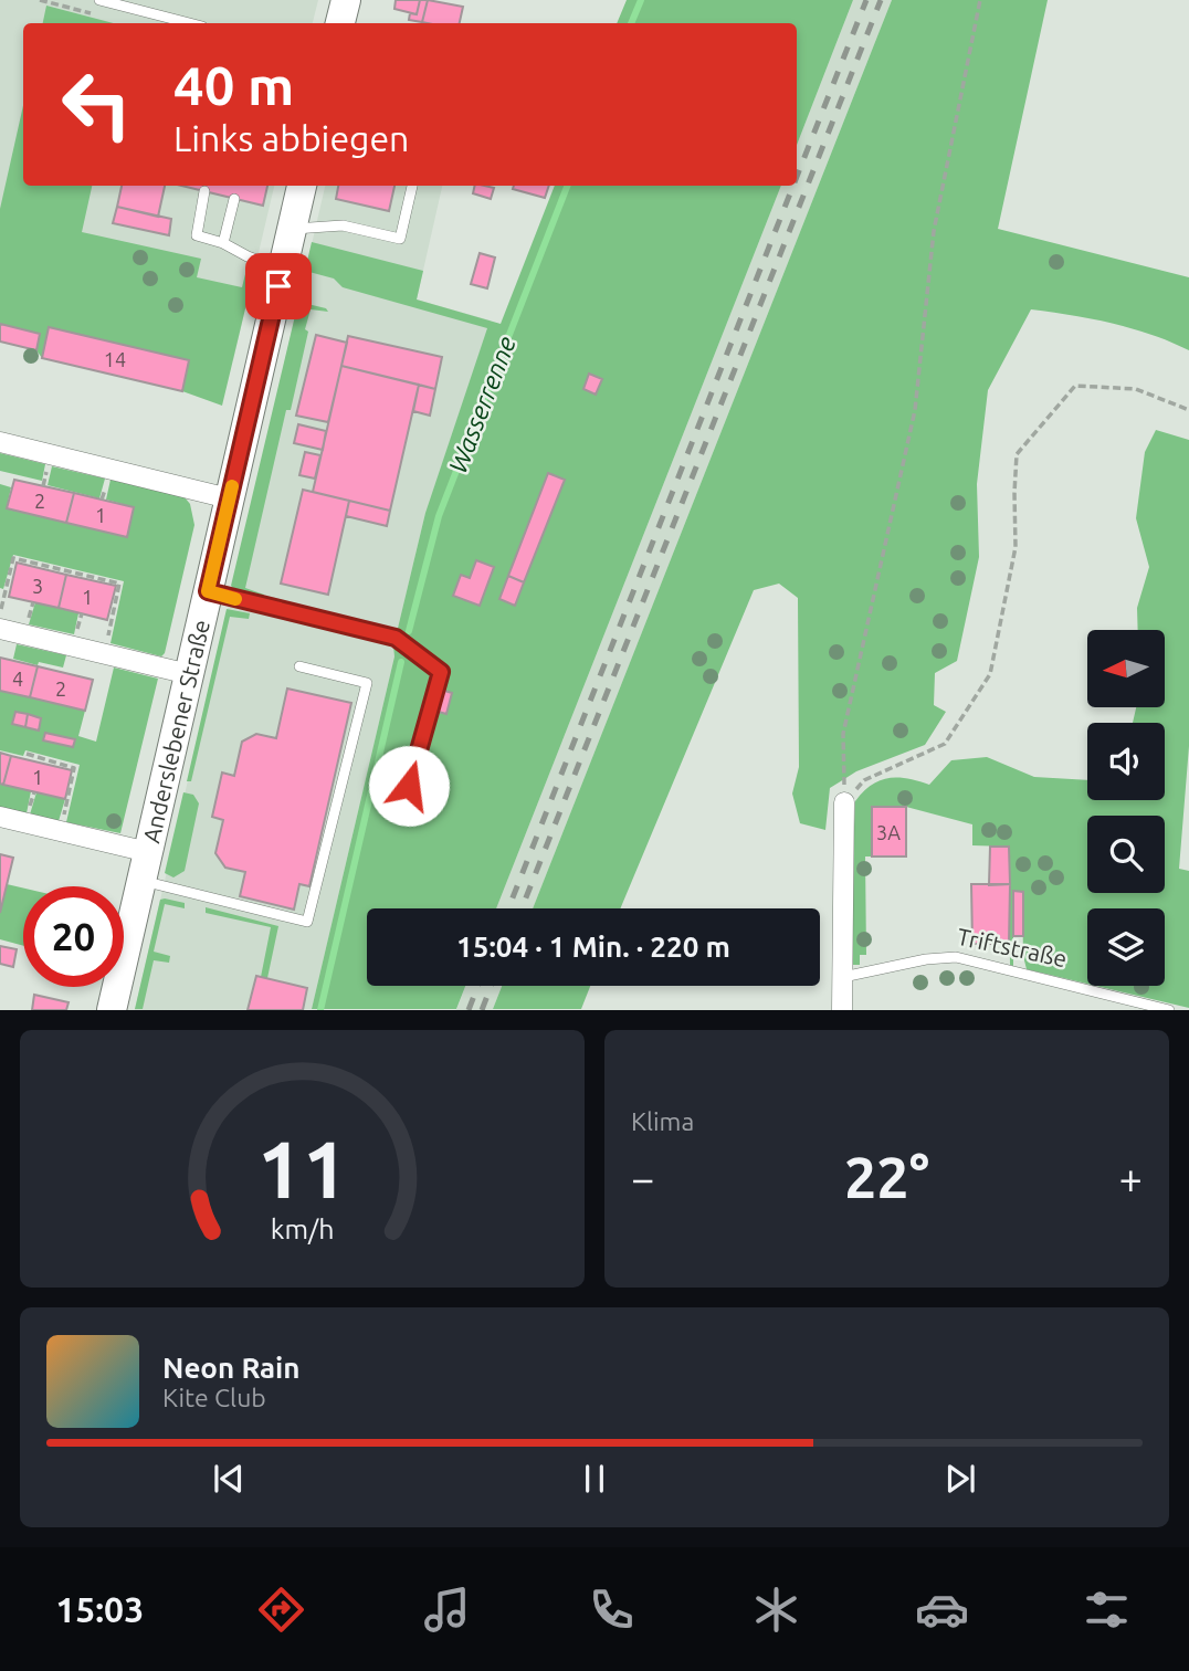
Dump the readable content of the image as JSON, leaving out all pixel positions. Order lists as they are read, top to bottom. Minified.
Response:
{"streets":{"main road":["Anderslebener Straße"],"lane":["Triftstraße"]},"water":["Wasserrenne"],"house_numbers":["14","2","1","3","1","4","2","1","3A"],"north":"left","page":{"turn":["40 m","Links abbiegen"],"limit":"20","trip":"15:04 · 1 Min. · 220 m","tile":"Klima","heat":["−","22°","+"],"song":["Neon Rain","Kite Club"],"tabs":"15:03","gauge":["11","km/h"]}}
